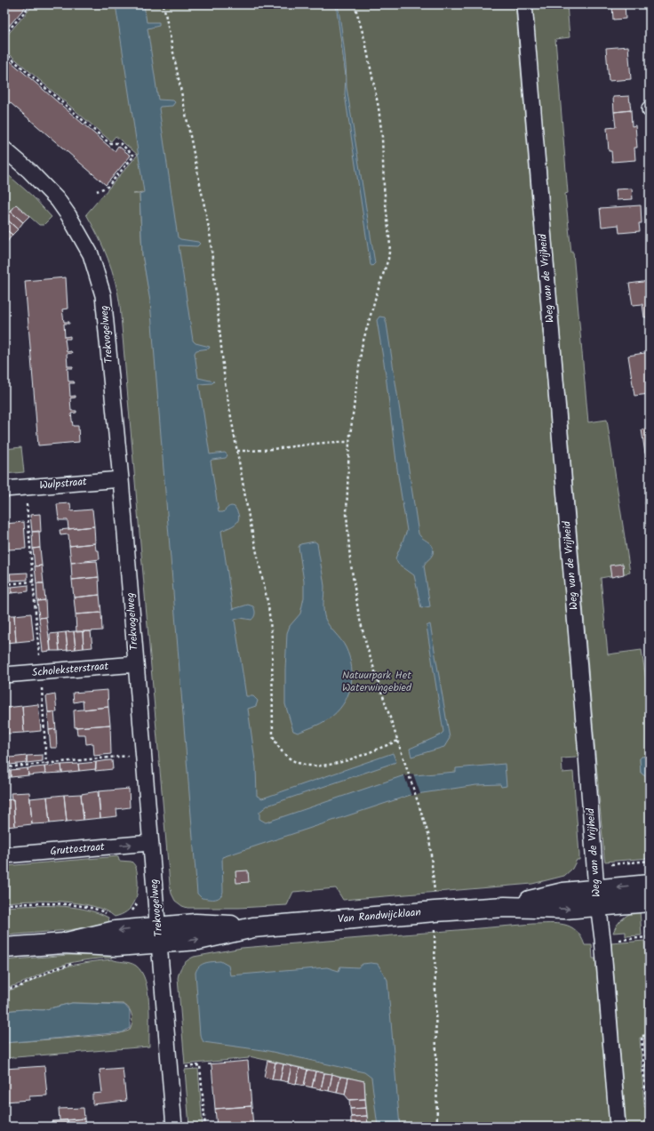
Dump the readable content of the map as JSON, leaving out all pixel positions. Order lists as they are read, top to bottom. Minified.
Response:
{"streets":{"street":["Weg van de Vrijheid","Trekvogelweg","Wulpstraat","Scholeksterstraat","Gruttostraat","Van Randwijcklaan"]},"crossings":[["Weg van de Vrijheid","Van Randwijcklaan"],["Trekvogelweg","Wulpstraat"],["Trekvogelweg","Scholeksterstraat"],["Trekvogelweg","Gruttostraat"],["Trekvogelweg","Van Randwijcklaan"]],"one_way":["Gruttostraat"],"parks":["Natuurpark Het Waterwingebied"]}
